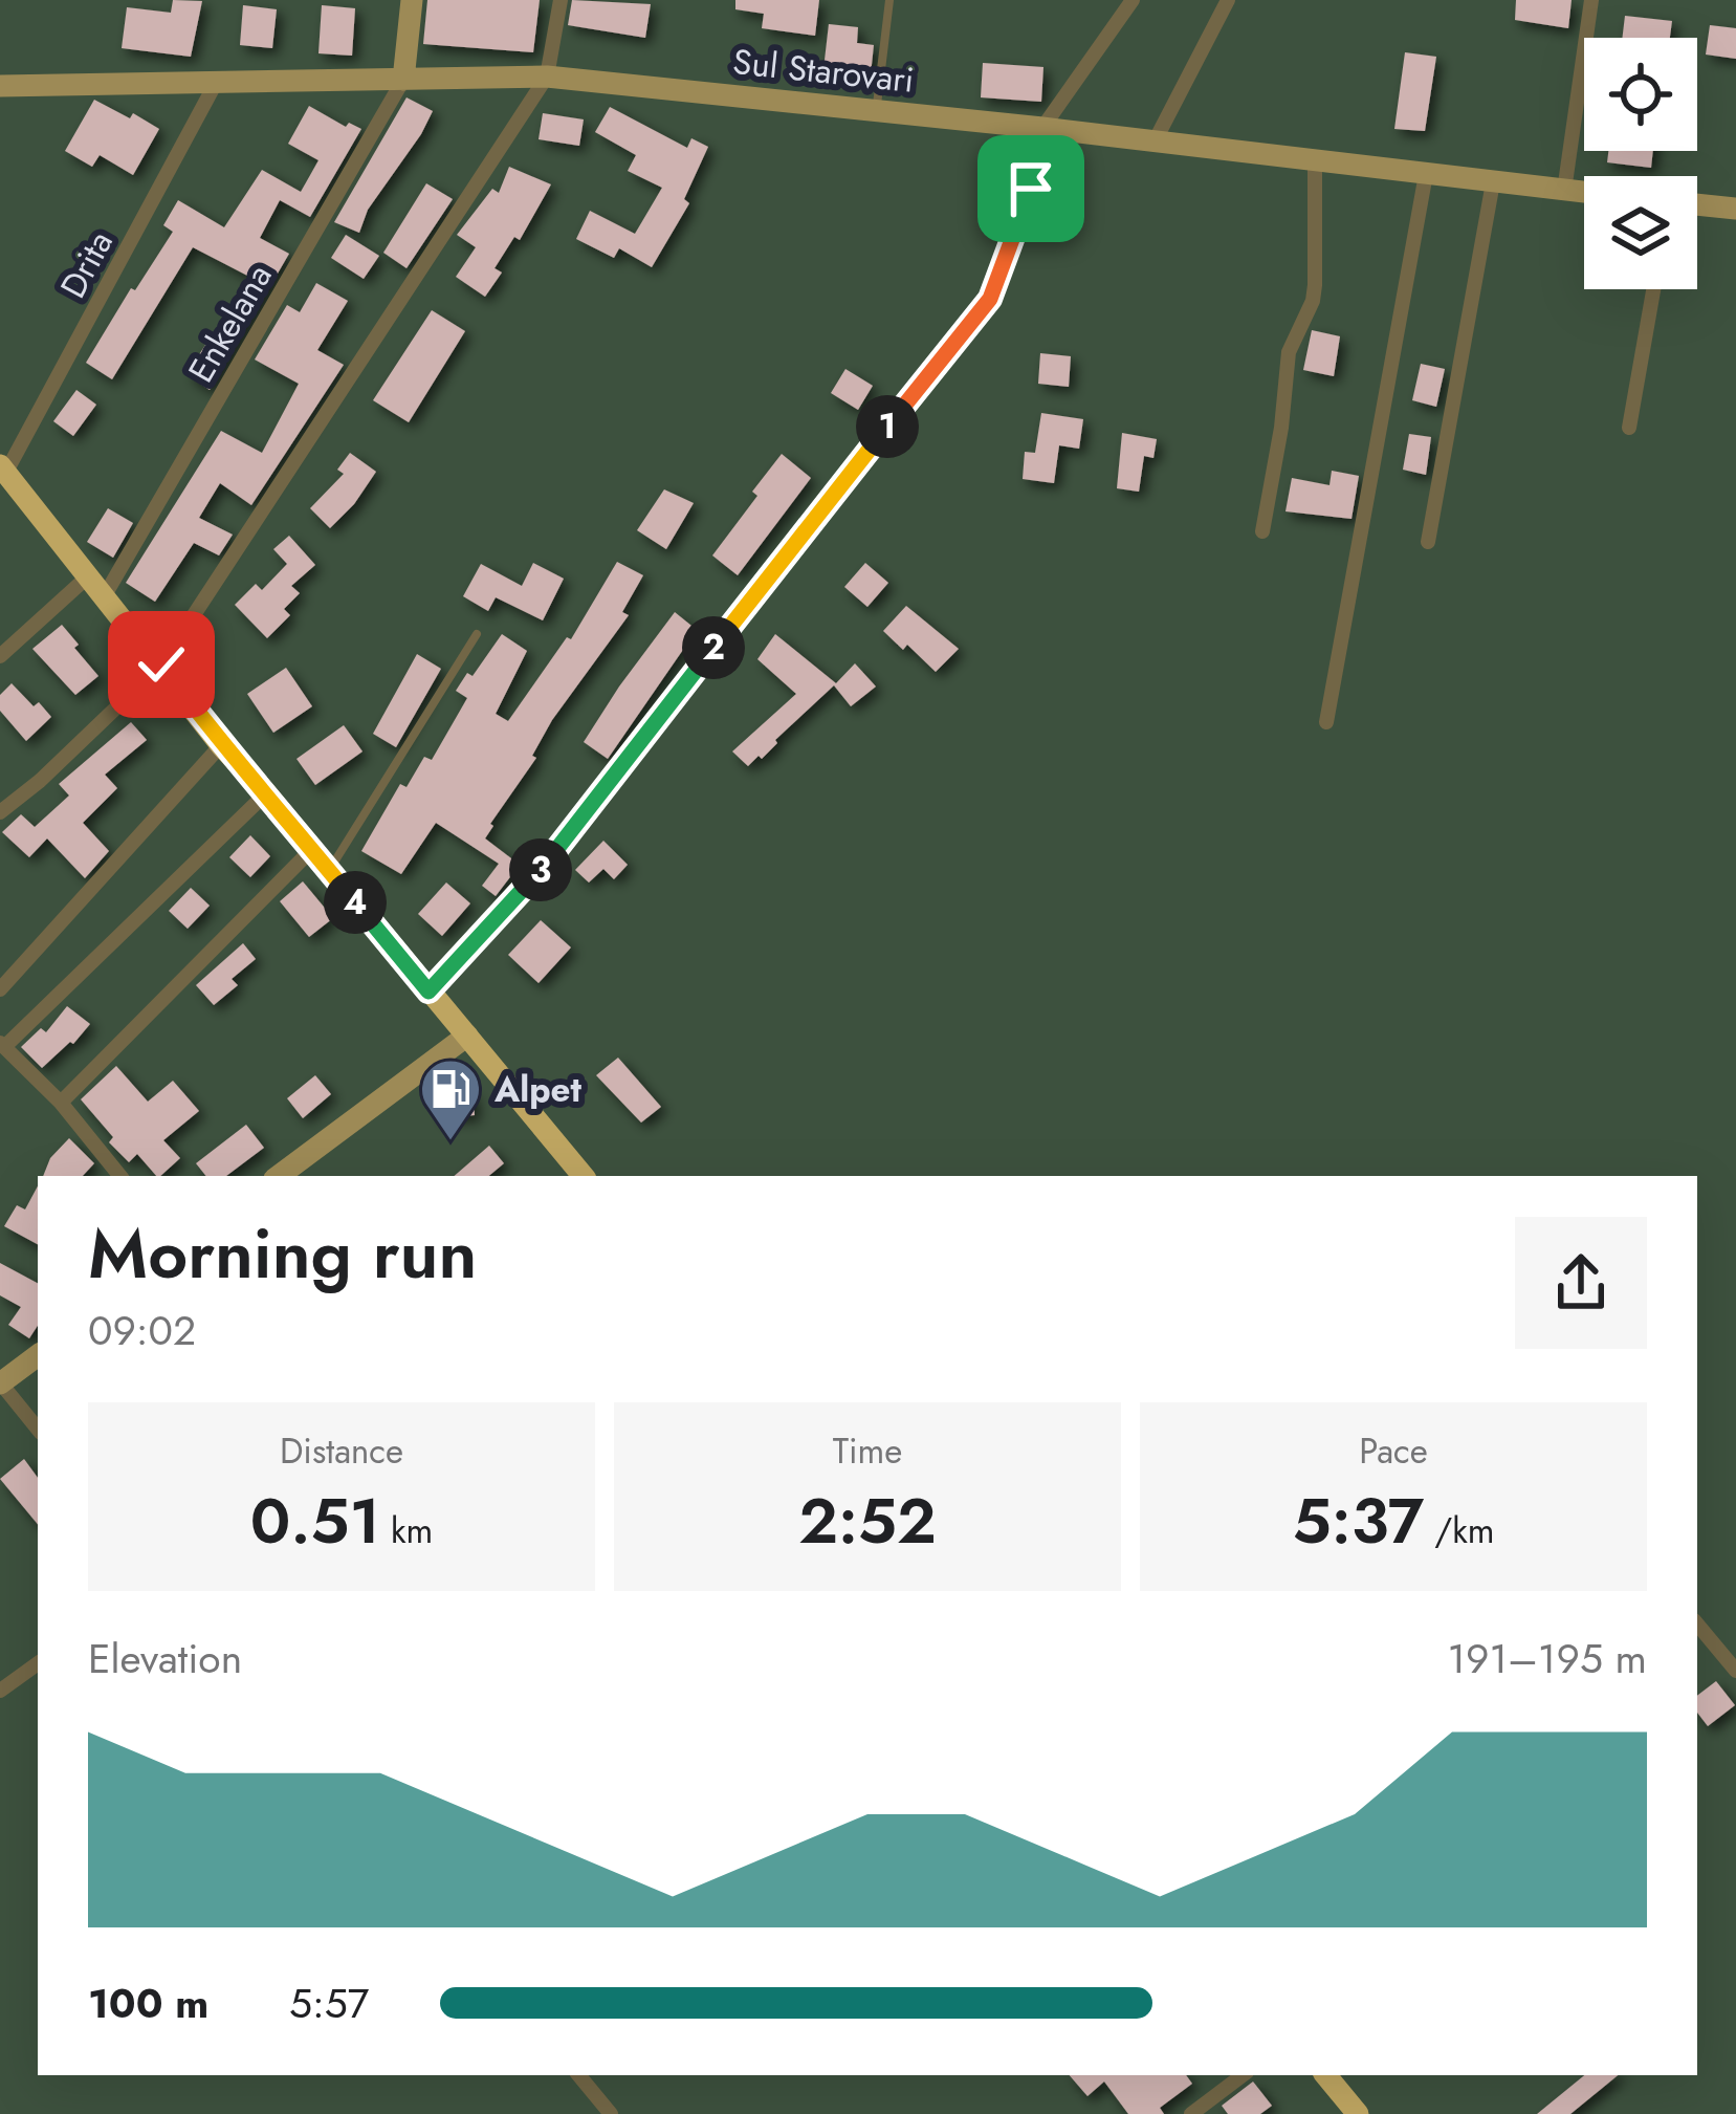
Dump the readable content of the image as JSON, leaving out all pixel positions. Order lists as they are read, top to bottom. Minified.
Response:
{"streets":{"main road":["Sul Starovari"],"street":["Drita","Enkelana"]},"crossings":[["Sul Starovari","Drita"],["Sul Starovari","Enkelana"]],"places":{"fuel station":["Alpet"]},"page":{"pins":["1","2","3","4"],"heading":["Morning run","09:02"],"stats":[["Distance","0.51 km"],["Time","2:52"],["Pace","5:37 /km"]],"chart":["Elevation","191–195 m"],"list":[{"name":"100 m","note":"5:57"}]}}
